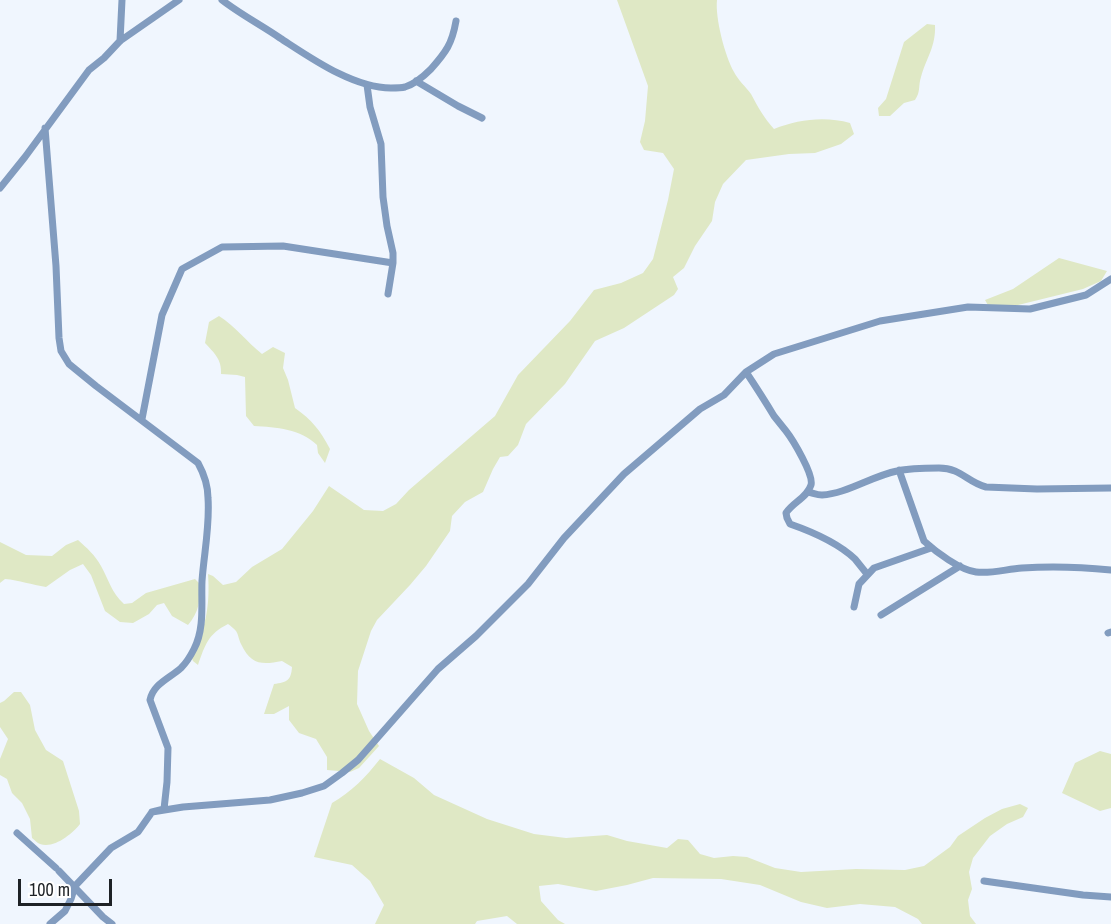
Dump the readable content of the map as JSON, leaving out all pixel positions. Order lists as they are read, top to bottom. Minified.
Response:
{"scale_bar":"100 m"}
